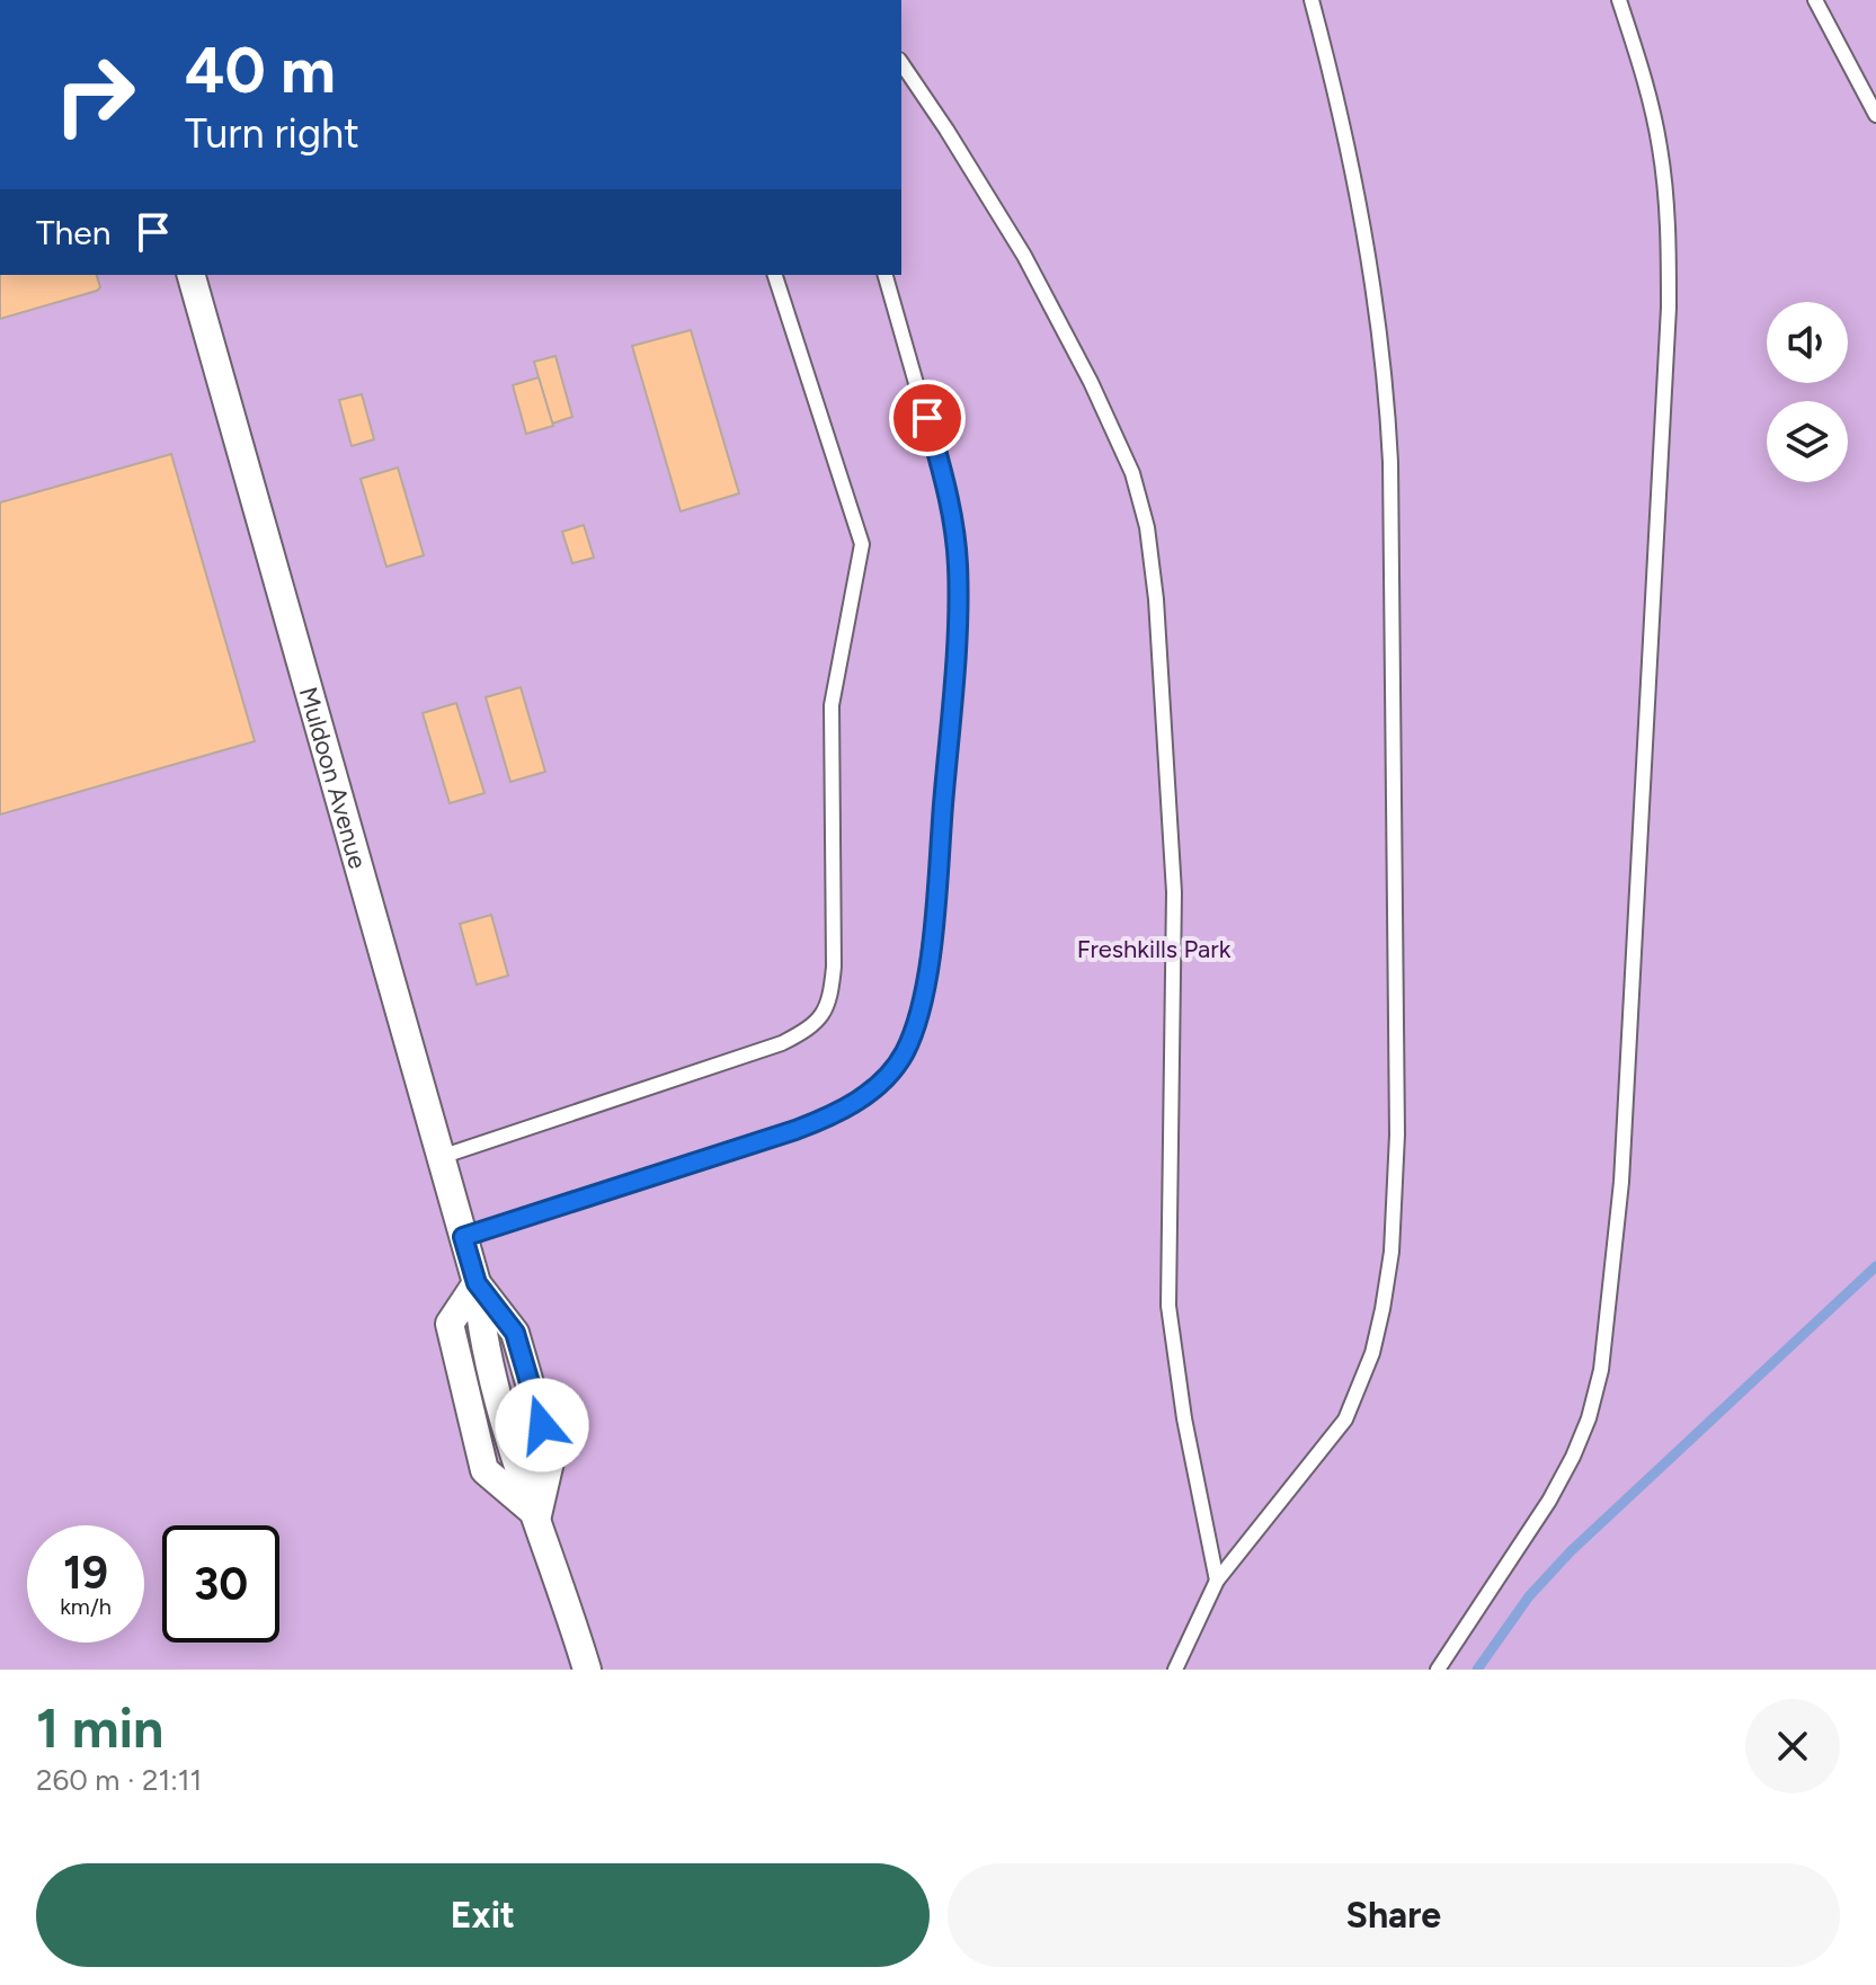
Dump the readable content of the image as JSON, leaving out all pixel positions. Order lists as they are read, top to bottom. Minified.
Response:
{"streets":{"street":["Muldoon Avenue"]},"parks":["Freshkills Park"],"page":{"turn":["40 m","Turn right"],"then":"Then","speed":"19 km/h","limit":"30","heading":["1 min","260 m · 21:11"],"buttons":["Exit","Share"]}}
